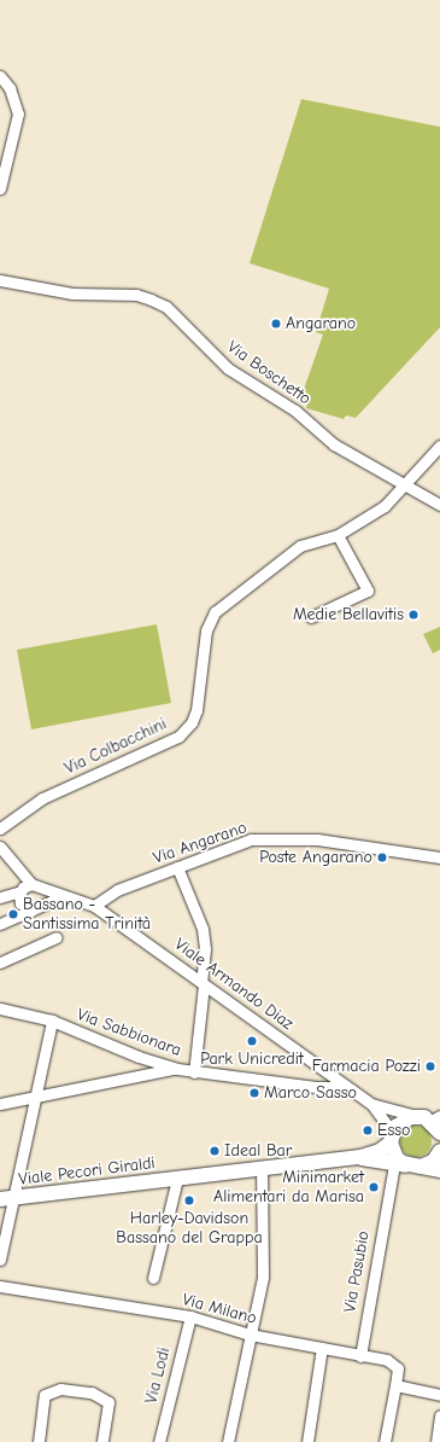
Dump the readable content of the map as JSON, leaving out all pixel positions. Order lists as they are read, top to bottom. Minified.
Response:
{"streets":{"main road":["Viale Armando Diaz","Viale Pecori Giraldi"],"street":["Via Boschetto","Via Colbacchini","Via Angarano","Via Sabbionara","Via Pasubio","Via Milano","Via Lodi"]},"crossings":[["Via Boschetto","Via Colbacchini"],["Via Angarano","Viale Armando Diaz"],["Via Angarano","Via Sabbionara"],["Viale Armando Diaz","Via Sabbionara"],["Viale Armando Diaz","Viale Pecori Giraldi"],["Via Sabbionara","Viale Pecori Giraldi"],["Viale Pecori Giraldi","Via Pasubio"],["Via Pasubio","Via Milano"],["Via Milano","Via Lodi"]],"places":["Angarano","Medie Bellavitis","Poste Angarano","Bassano - Santissima Trinità","Park Unicredit","Farmacia Pozzi","Marco Sasso","Esso","Ideal Bar","Minimarket Alimentari da Marisa","Harley-Davidson Bassano del Grappa"]}
